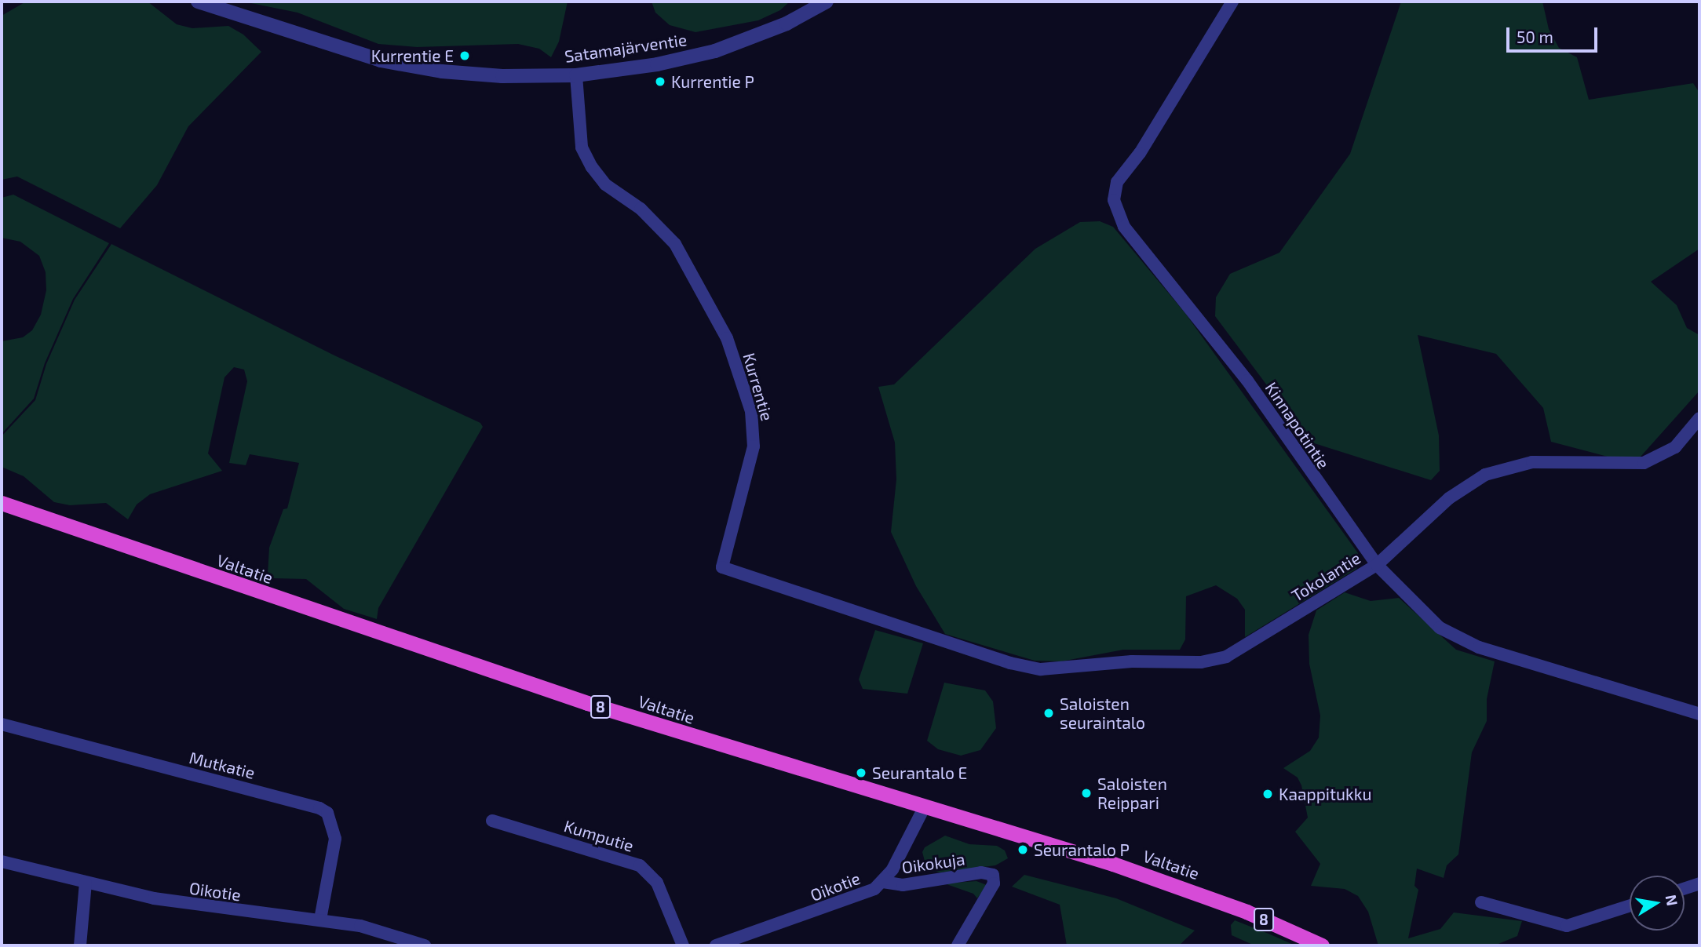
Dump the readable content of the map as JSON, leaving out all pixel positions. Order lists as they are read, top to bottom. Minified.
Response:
{"streets":{"highway":["Valtatie","8"],"street":["Satamajärventie","Kurrentie","Kinnapotintie","Tokolantie","Mutkatie","Kumputie","Oikokuja","Oikotie"]},"crossings":[["Satamajärventie","Kurrentie"],["Kurrentie","Tokolantie"],["Kinnapotintie","Tokolantie"],["Valtatie","Oikotie"],["Mutkatie","Oikotie"],["Oikokuja","Oikotie"]],"places":["Kurrentie E","Kurrentie P","Saloisten seuraintalo","Seurantalo E","Saloisten Reippari","Kaappitukku","Seurantalo P"],"scale_bar":"50 m","north":"right"}
